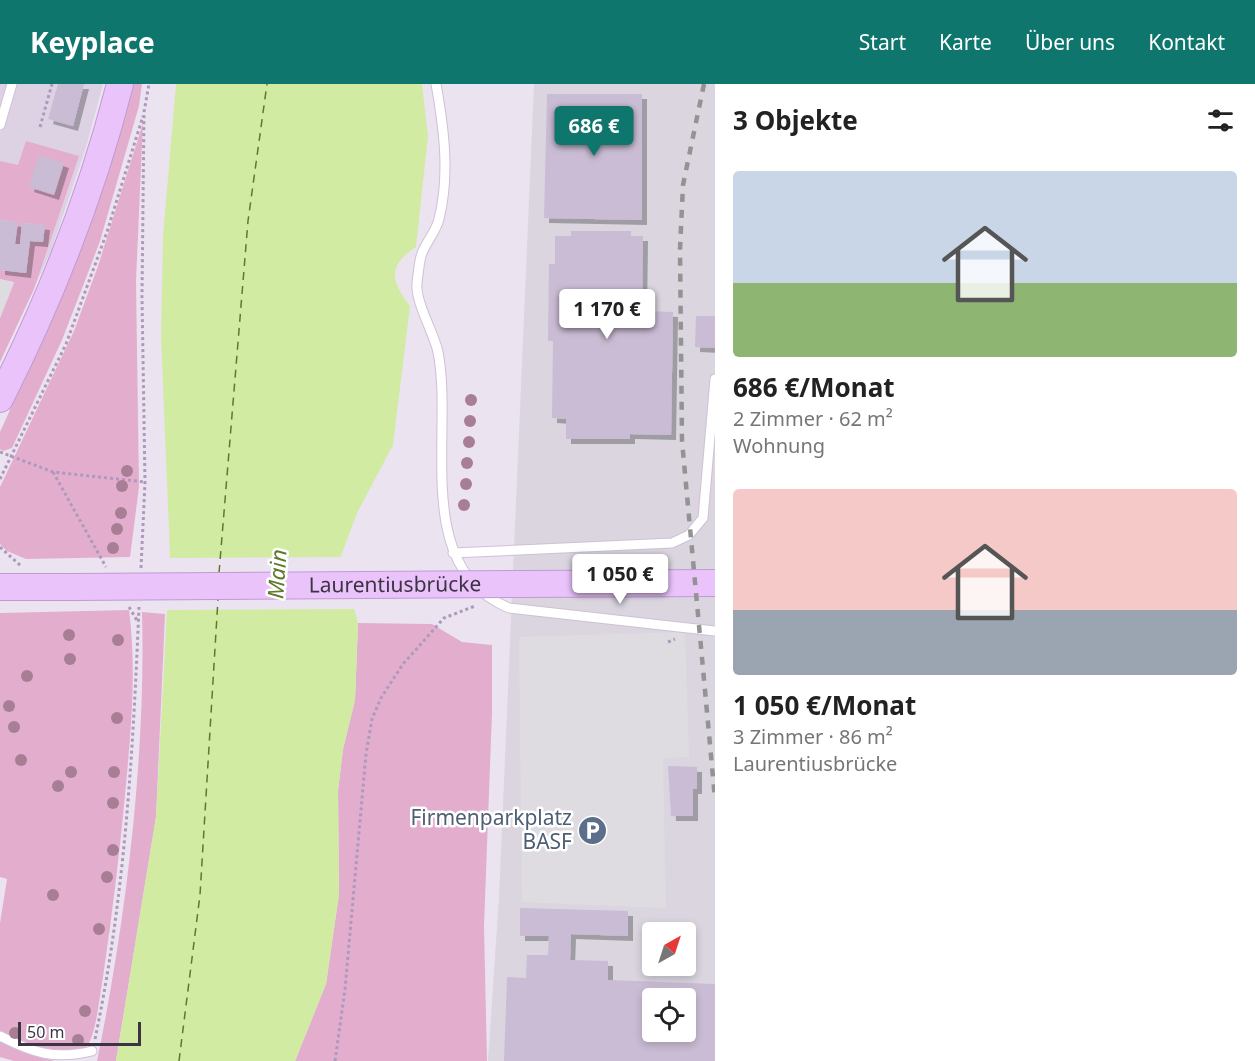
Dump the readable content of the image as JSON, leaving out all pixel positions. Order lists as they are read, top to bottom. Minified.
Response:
{"streets":{"main road":["Laurentiusbrücke"]},"water":["Main"],"places":{"parking":["Firmenparkplatz BASF"]},"scale_bar":"50 m","north":"top right","page":{"header":"Keyplace","nav":["Start","Karte","Über uns","Kontakt"],"heading":"3 Objekte","price":["686 €","1 170 €","1 050 €"],"list":[{"name":"686 €/Monat","note":"2 Zimmer · 62 m² · Wohnung"},{"name":"1 050 €/Monat","note":"3 Zimmer · 86 m² · Laurentiusbrücke"}],"scale":"50 m"}}
